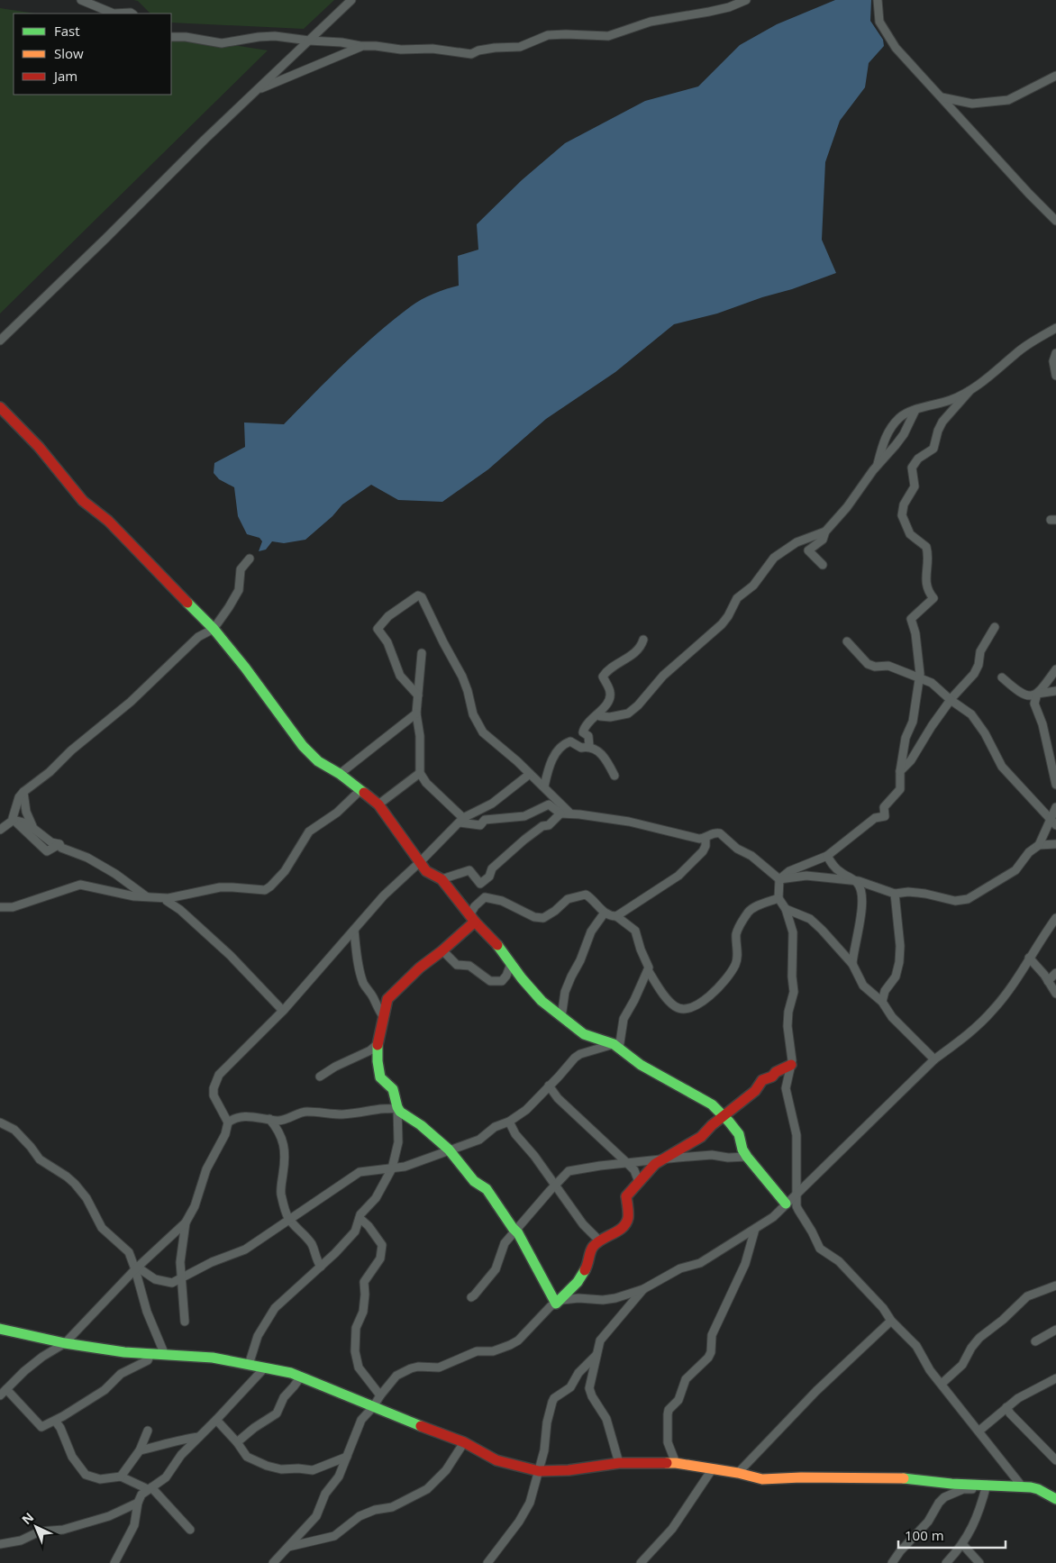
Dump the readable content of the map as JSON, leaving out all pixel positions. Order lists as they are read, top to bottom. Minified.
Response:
{"legend":["Fast","Slow","Jam"],"scale_bar":"100 m","north":"top left"}
